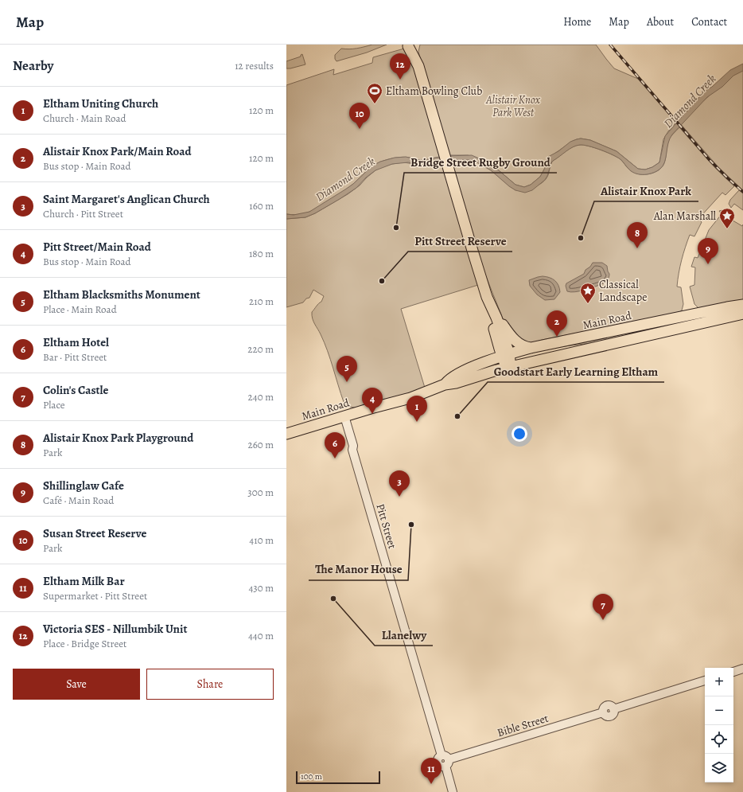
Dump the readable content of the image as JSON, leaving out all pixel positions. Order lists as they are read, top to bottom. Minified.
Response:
{"streets":{"main road":["Main Road"],"street":["Pitt Street","Bible Street"]},"crossings":[["Main Road","Pitt Street"],["Pitt Street","Bible Street"]],"water":["Diamond Creek"],"parks":["Alistair Knox Park West"],"places":{"sports":["Eltham Bowling Club"],"other":["Bridge Street Rugby Ground","Alistair Knox Park","Pitt Street Reserve","Goodstart Early Learning Eltham","The Manor House","Llanelwy"],"place":["Alan Marshall","Classical Landscape"]},"scale_bar":"100 m","page":{"header":"Map","nav":["Home","Map","About","Contact"],"heading":["Nearby","12 results"],"pins":["12","10","8","9","2","5","4","1","6","3","7","11"],"list":[{"mark":"1","name":"Eltham Uniting Church","note":"Church · Main Road","value":"120 m"},{"mark":"2","name":"Alistair Knox Park/Main Road","note":"Bus stop · Main Road","value":"120 m"},{"mark":"3","name":"Saint Margaret's Anglican Church","note":"Church · Pitt Street","value":"160 m"},{"mark":"4","name":"Pitt Street/Main Road","note":"Bus stop · Main Road","value":"180 m"},{"mark":"5","name":"Eltham Blacksmiths Monument","note":"Place · Main Road","value":"210 m"},{"mark":"6","name":"Eltham Hotel","note":"Bar · Pitt Street","value":"220 m"},{"mark":"7","name":"Colin's Castle","note":"Place","value":"240 m"},{"mark":"8","name":"Alistair Knox Park Playground","note":"Park","value":"260 m"},{"mark":"9","name":"Shillinglaw Cafe","note":"Café · Main Road","value":"300 m"},{"mark":"10","name":"Susan Street Reserve","note":"Park","value":"410 m"},{"mark":"11","name":"Eltham Milk Bar","note":"Supermarket · Pitt Street","value":"430 m"},{"mark":"12","name":"Victoria SES - Nillumbik Unit","note":"Place · Bridge Street","value":"440 m"}],"buttons":["Save","Share"],"map_buttons":["+","−"],"scale":"100 m"}}
